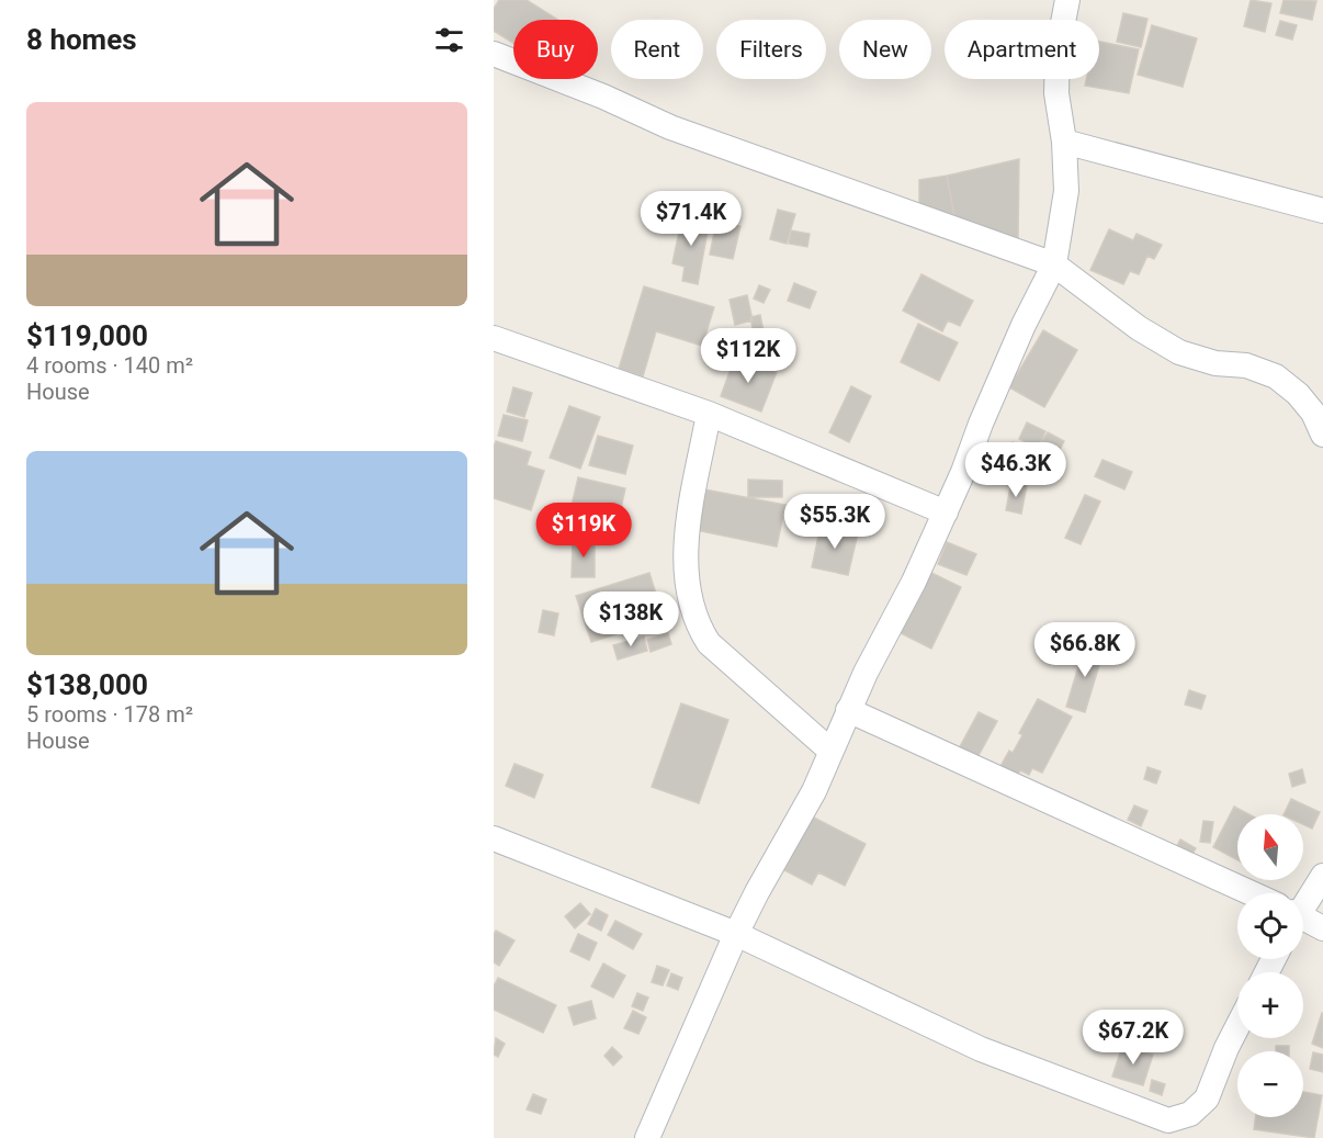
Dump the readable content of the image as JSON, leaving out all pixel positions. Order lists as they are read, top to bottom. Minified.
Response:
{"north":"top","page":{"heading":"8 homes","chip":["Buy","Rent","Filters","New","Apartment"],"list":[{"name":"$119,000","note":"4 rooms · 140 m² · House"},{"name":"$138,000","note":"5 rooms · 178 m² · House"}],"price":["$71.4K","$112K","$46.3K","$55.3K","$119K","$138K","$66.8K","$67.2K"],"map_buttons":["+","−"]}}
